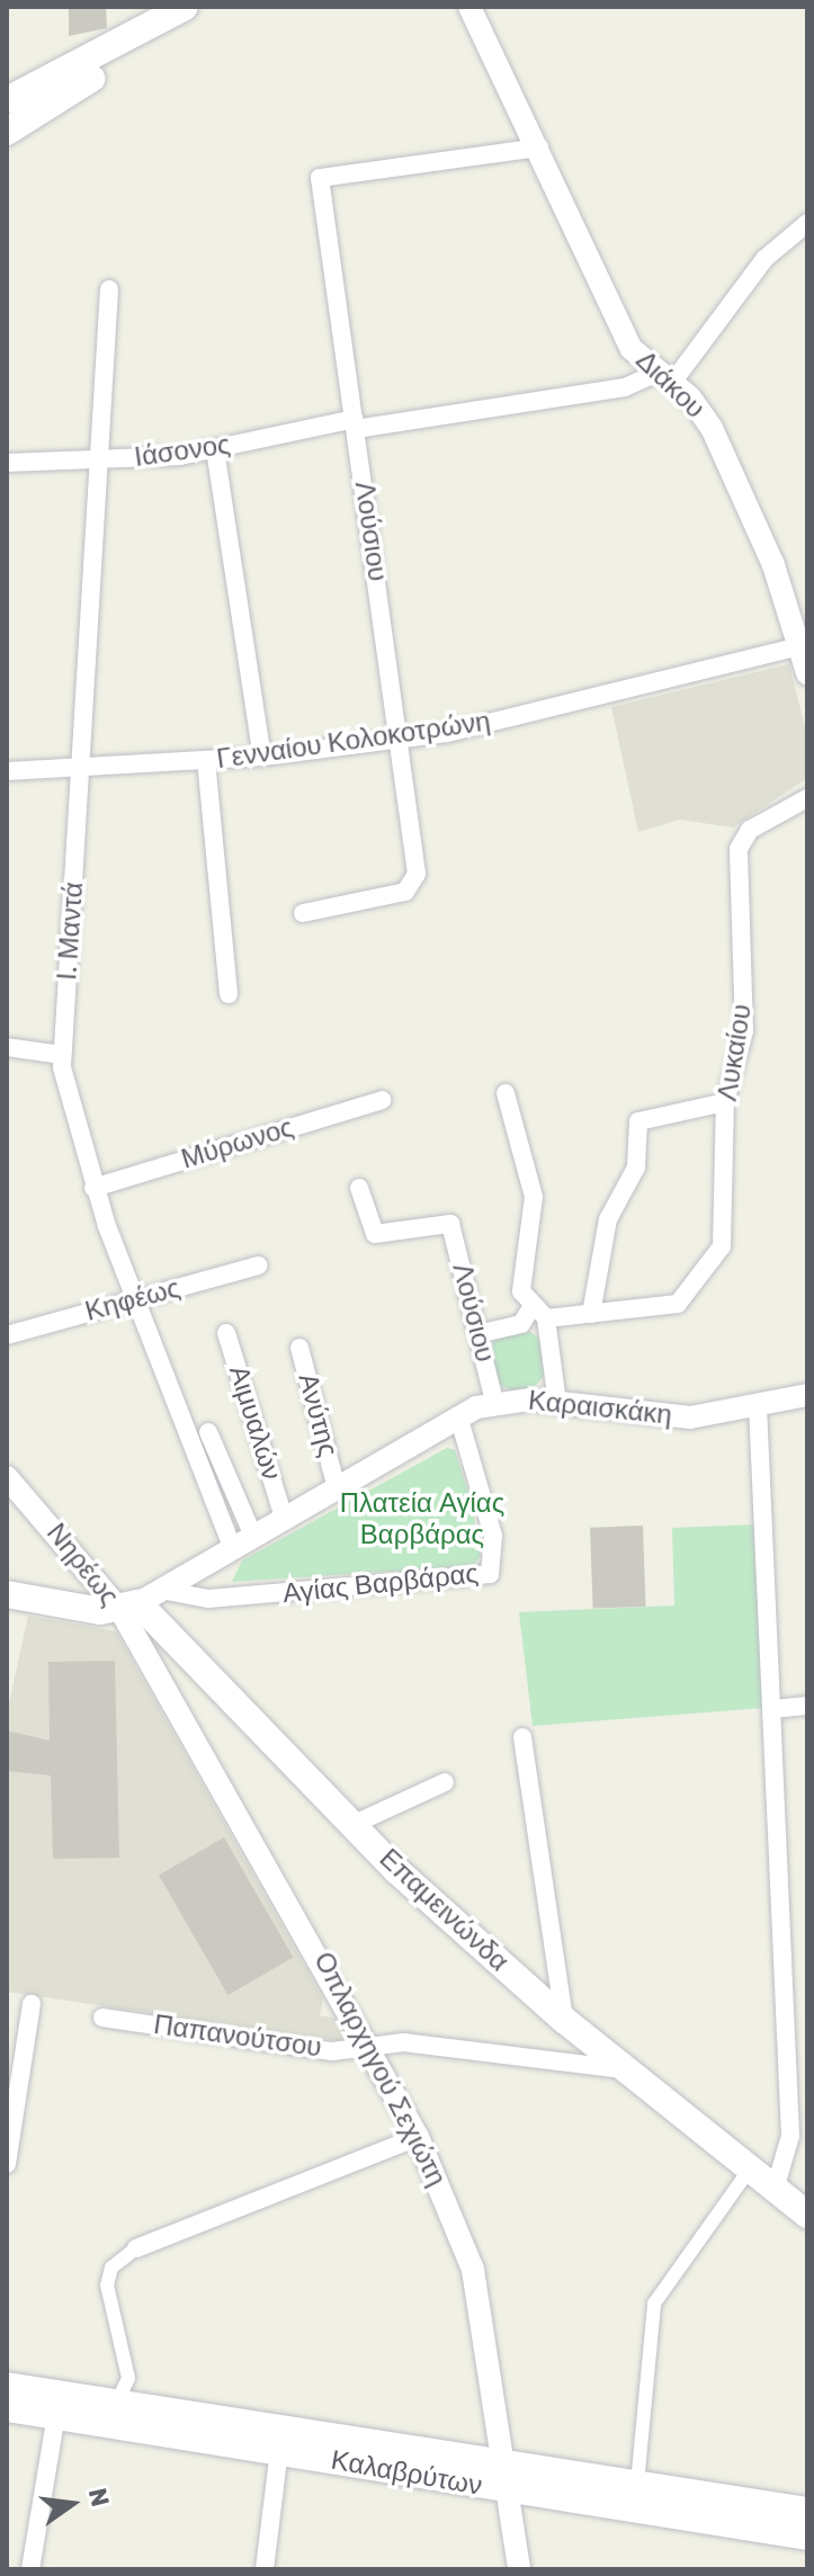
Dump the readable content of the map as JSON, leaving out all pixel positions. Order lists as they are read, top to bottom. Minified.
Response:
{"streets":{"main road":["Επαμεινώνδα","Καλαβρύτων"],"street":["Διάκου","Ιάσονος","Λούσιου","Γενναίου Κολοκοτρώνη","Ι. Μαντά","Λυκαίου","Μύρωνος","Κηφέως","Καραισκάκη","Ανύτης","Αιμυαλών","Νηρέως","Αγίας Βαρβάρας","Παπανούτσου","Οπλαρχηγού Σεχιώτη"]},"crossings":[["Διάκου","Ιάσονος"],["Διάκου","Λούσιου"],["Διάκου","Γενναίου Κολοκοτρώνη"],["Ιάσονος","Λούσιου"],["Ιάσονος","Ι. Μαντά"],["Λούσιου","Γενναίου Κολοκοτρώνη"],["Λούσιου","Καραισκάκη"],["Γενναίου Κολοκοτρώνη","Ι. Μαντά"],["Ι. Μαντά","Μύρωνος"],["Ι. Μαντά","Κηφέως"],["Ι. Μαντά","Καραισκάκη"],["Καραισκάκη","Ανύτης"],["Καραισκάκη","Αιμυαλών"],["Καραισκάκη","Νηρέως"],["Καραισκάκη","Αγίας Βαρβάρας"],["Καραισκάκη","Επαμεινώνδα"],["Καραισκάκη","Οπλαρχηγού Σεχιώτη"],["Νηρέως","Αγίας Βαρβάρας"],["Νηρέως","Επαμεινώνδα"],["Νηρέως","Οπλαρχηγού Σεχιώτη"],["Αγίας Βαρβάρας","Επαμεινώνδα"],["Αγίας Βαρβάρας","Οπλαρχηγού Σεχιώτη"],["Επαμεινώνδα","Παπανούτσου"],["Επαμεινώνδα","Οπλαρχηγού Σεχιώτη"],["Παπανούτσου","Οπλαρχηγού Σεχιώτη"],["Οπλαρχηγού Σεχιώτη","Καλαβρύτων"]],"parks":["Πλατεία Αγίας Βαρβάρας"],"north":"right"}
